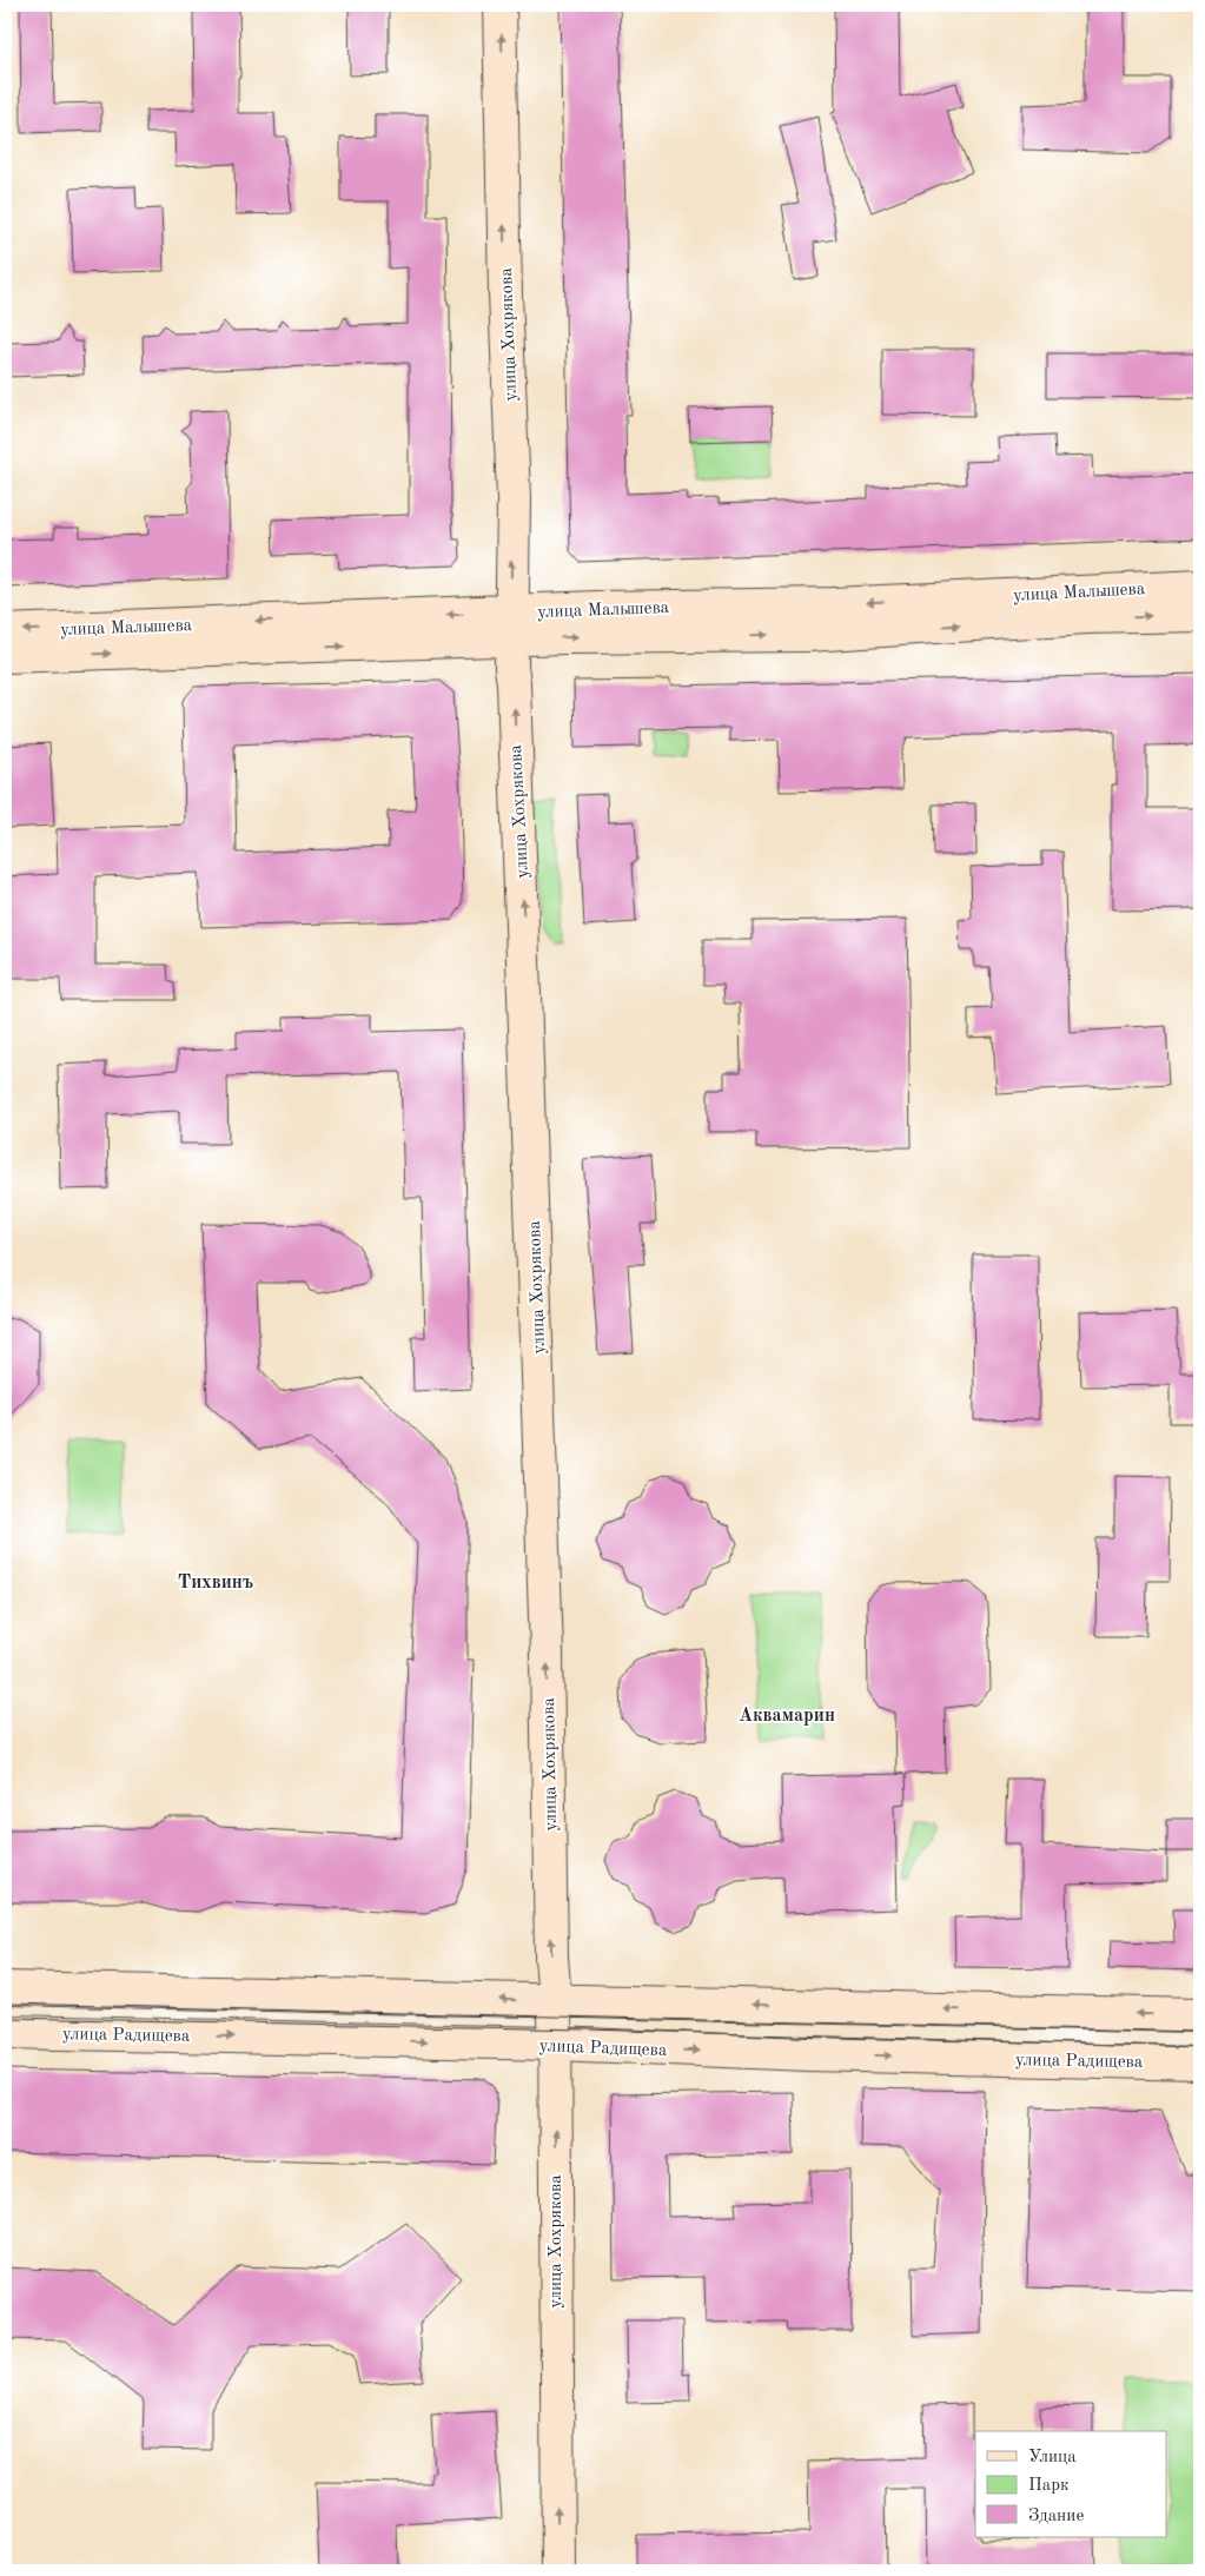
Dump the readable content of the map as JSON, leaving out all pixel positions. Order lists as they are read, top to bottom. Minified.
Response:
{"streets":{"street":["улица Хохрякова","улица Малышева","улица Радищева"]},"crossings":[["улица Хохрякова","улица Малышева"],["улица Хохрякова","улица Радищева"]],"one_way":["улица Хохрякова"],"districts":["Тихвинъ","Аквамарин"],"legend":["Улица","Парк","Здание"]}
